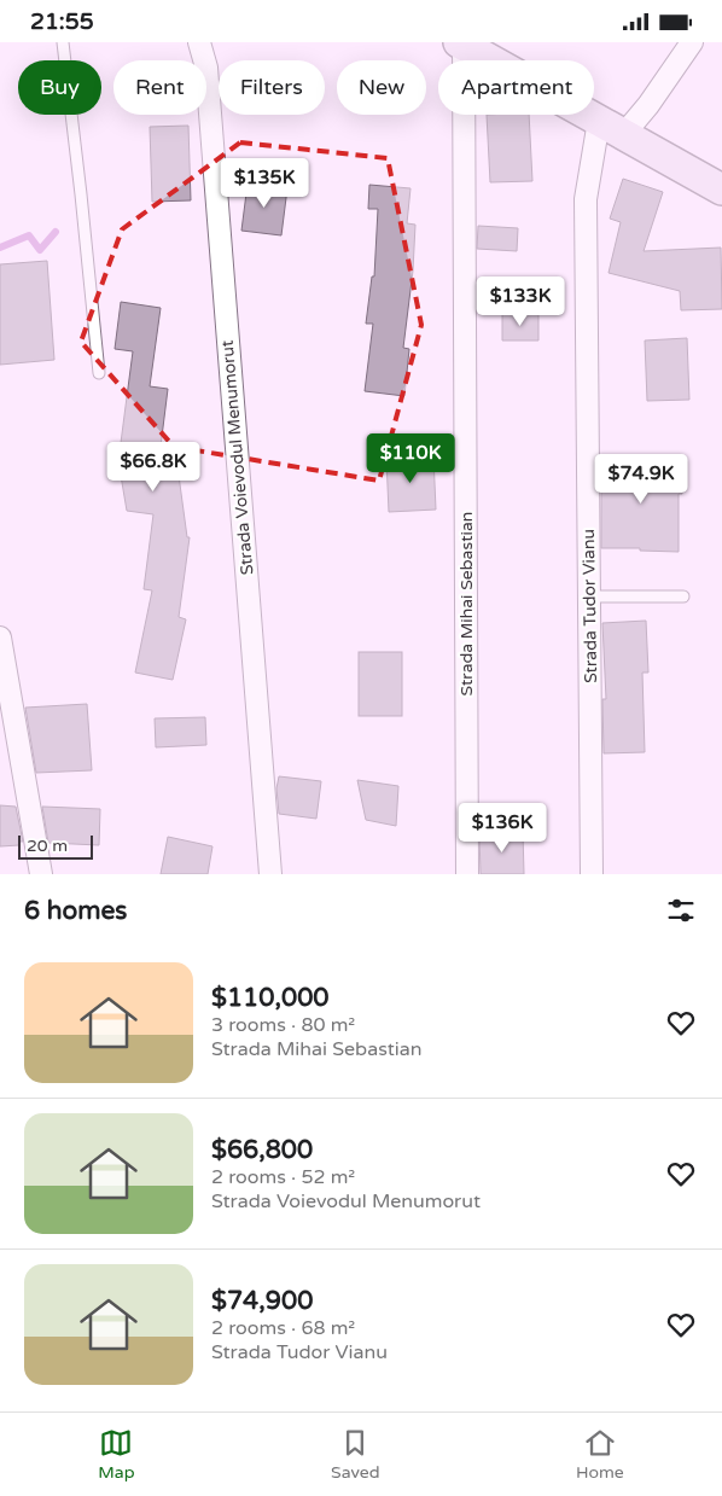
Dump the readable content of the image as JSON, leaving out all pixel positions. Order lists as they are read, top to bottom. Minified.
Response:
{"streets":{"street":["Strada Voievodul Menumorut","Strada Mihai Sebastian","Strada Tudor Vianu"]},"scale_bar":"20 m","page":{"status":"21:55","chip":["Buy","Rent","Filters","New","Apartment"],"price":["$135K","$133K","$110K","$66.8K","$74.9K","$136K"],"scale":"20 m","heading":"6 homes","list":[{"name":"$110,000","note":"3 rooms · 80 m² · Strada Mihai Sebastian"},{"name":"$66,800","note":"2 rooms · 52 m² · Strada Voievodul Menumorut"},{"name":"$74,900","note":"2 rooms · 68 m² · Strada Tudor Vianu"}],"tabs":["Map","Saved","Home"]}}
